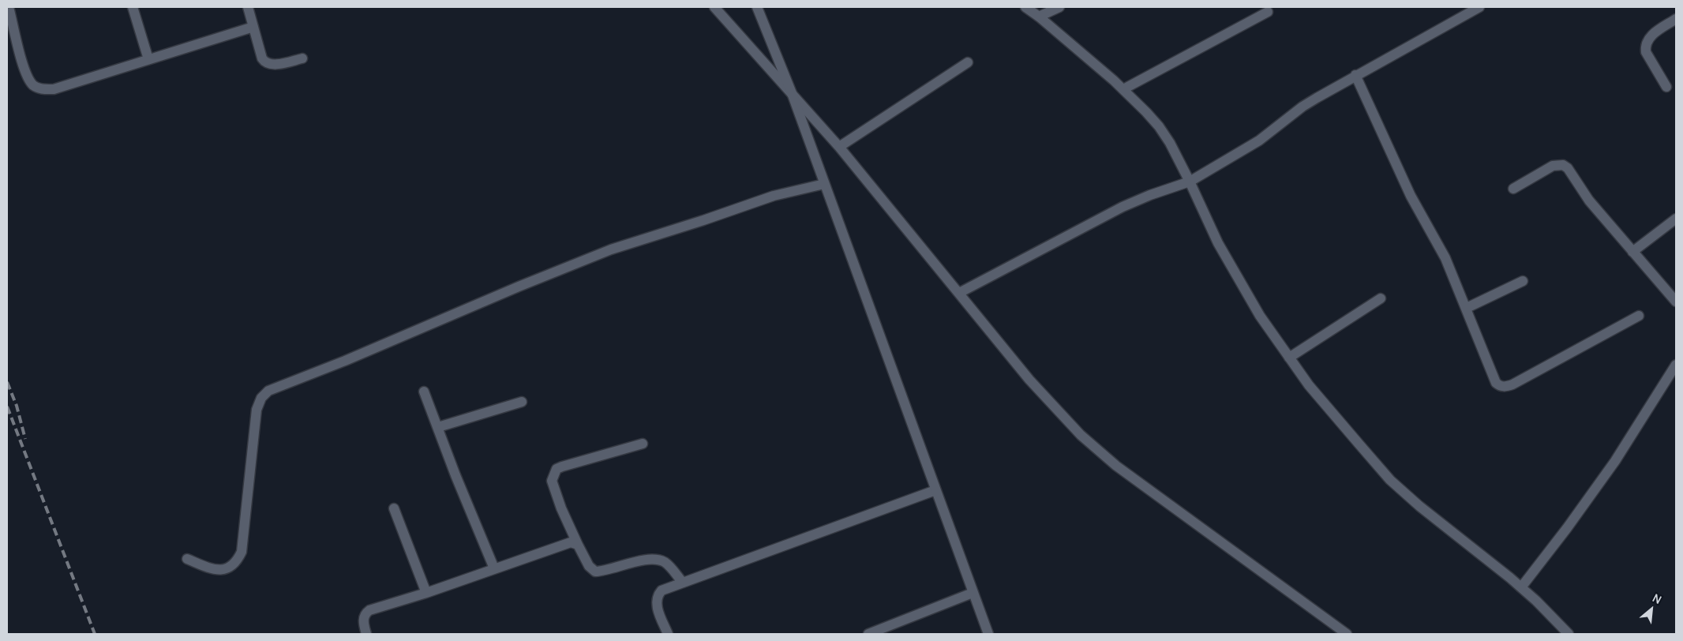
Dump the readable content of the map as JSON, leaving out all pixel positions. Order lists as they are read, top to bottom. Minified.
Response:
{"north":"top right"}
